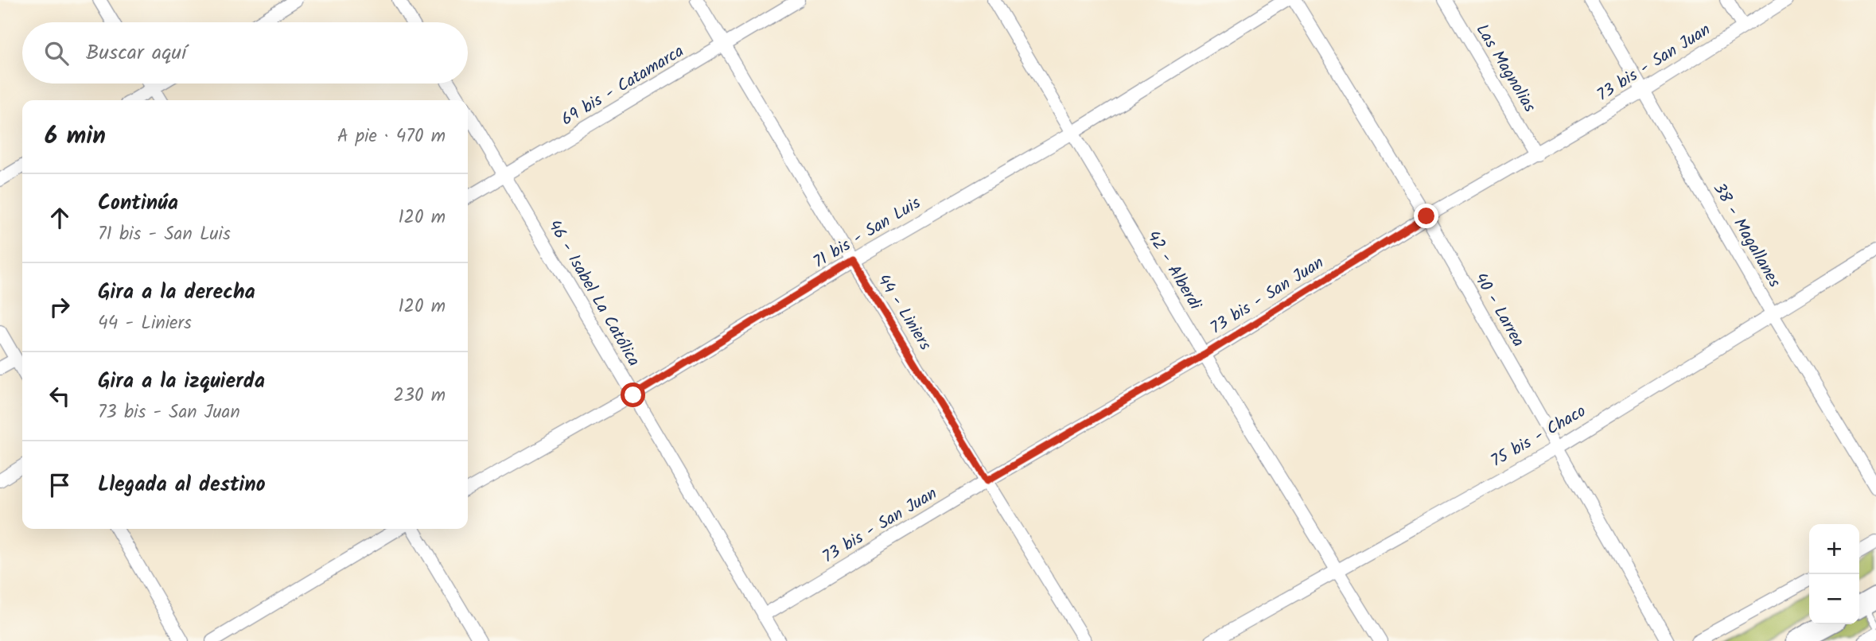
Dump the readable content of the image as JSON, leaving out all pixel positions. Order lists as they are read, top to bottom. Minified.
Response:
{"streets":{"street":["73 bis - San Juan","Las Magnolias","69 bis - Catamarca","71 bis - San Luis","38 - Magallanes","42 - Alberdi","46 - Isabel La Católica","40 - Larrea","44 - Liniers","75 bis - Chaco"]},"crossings":[["73 bis - San Juan","Las Magnolias"],["73 bis - San Juan","38 - Magallanes"],["73 bis - San Juan","42 - Alberdi"],["73 bis - San Juan","46 - Isabel La Católica"],["73 bis - San Juan","40 - Larrea"],["73 bis - San Juan","44 - Liniers"],["69 bis - Catamarca","46 - Isabel La Católica"],["69 bis - Catamarca","44 - Liniers"],["71 bis - San Luis","42 - Alberdi"],["71 bis - San Luis","46 - Isabel La Católica"],["71 bis - San Luis","44 - Liniers"],["38 - Magallanes","75 bis - Chaco"],["42 - Alberdi","75 bis - Chaco"],["40 - Larrea","75 bis - Chaco"]],"page":{"search":"Buscar aquí","heading":["6 min","A pie · 470 m"],"list":[["Continúa","71 bis - San Luis","120 m"],["Gira a la derecha","44 - Liniers","120 m"],["Gira a la izquierda","73 bis - San Juan","230 m"],"Llegada al destino"],"map_buttons":["+","−"]}}
